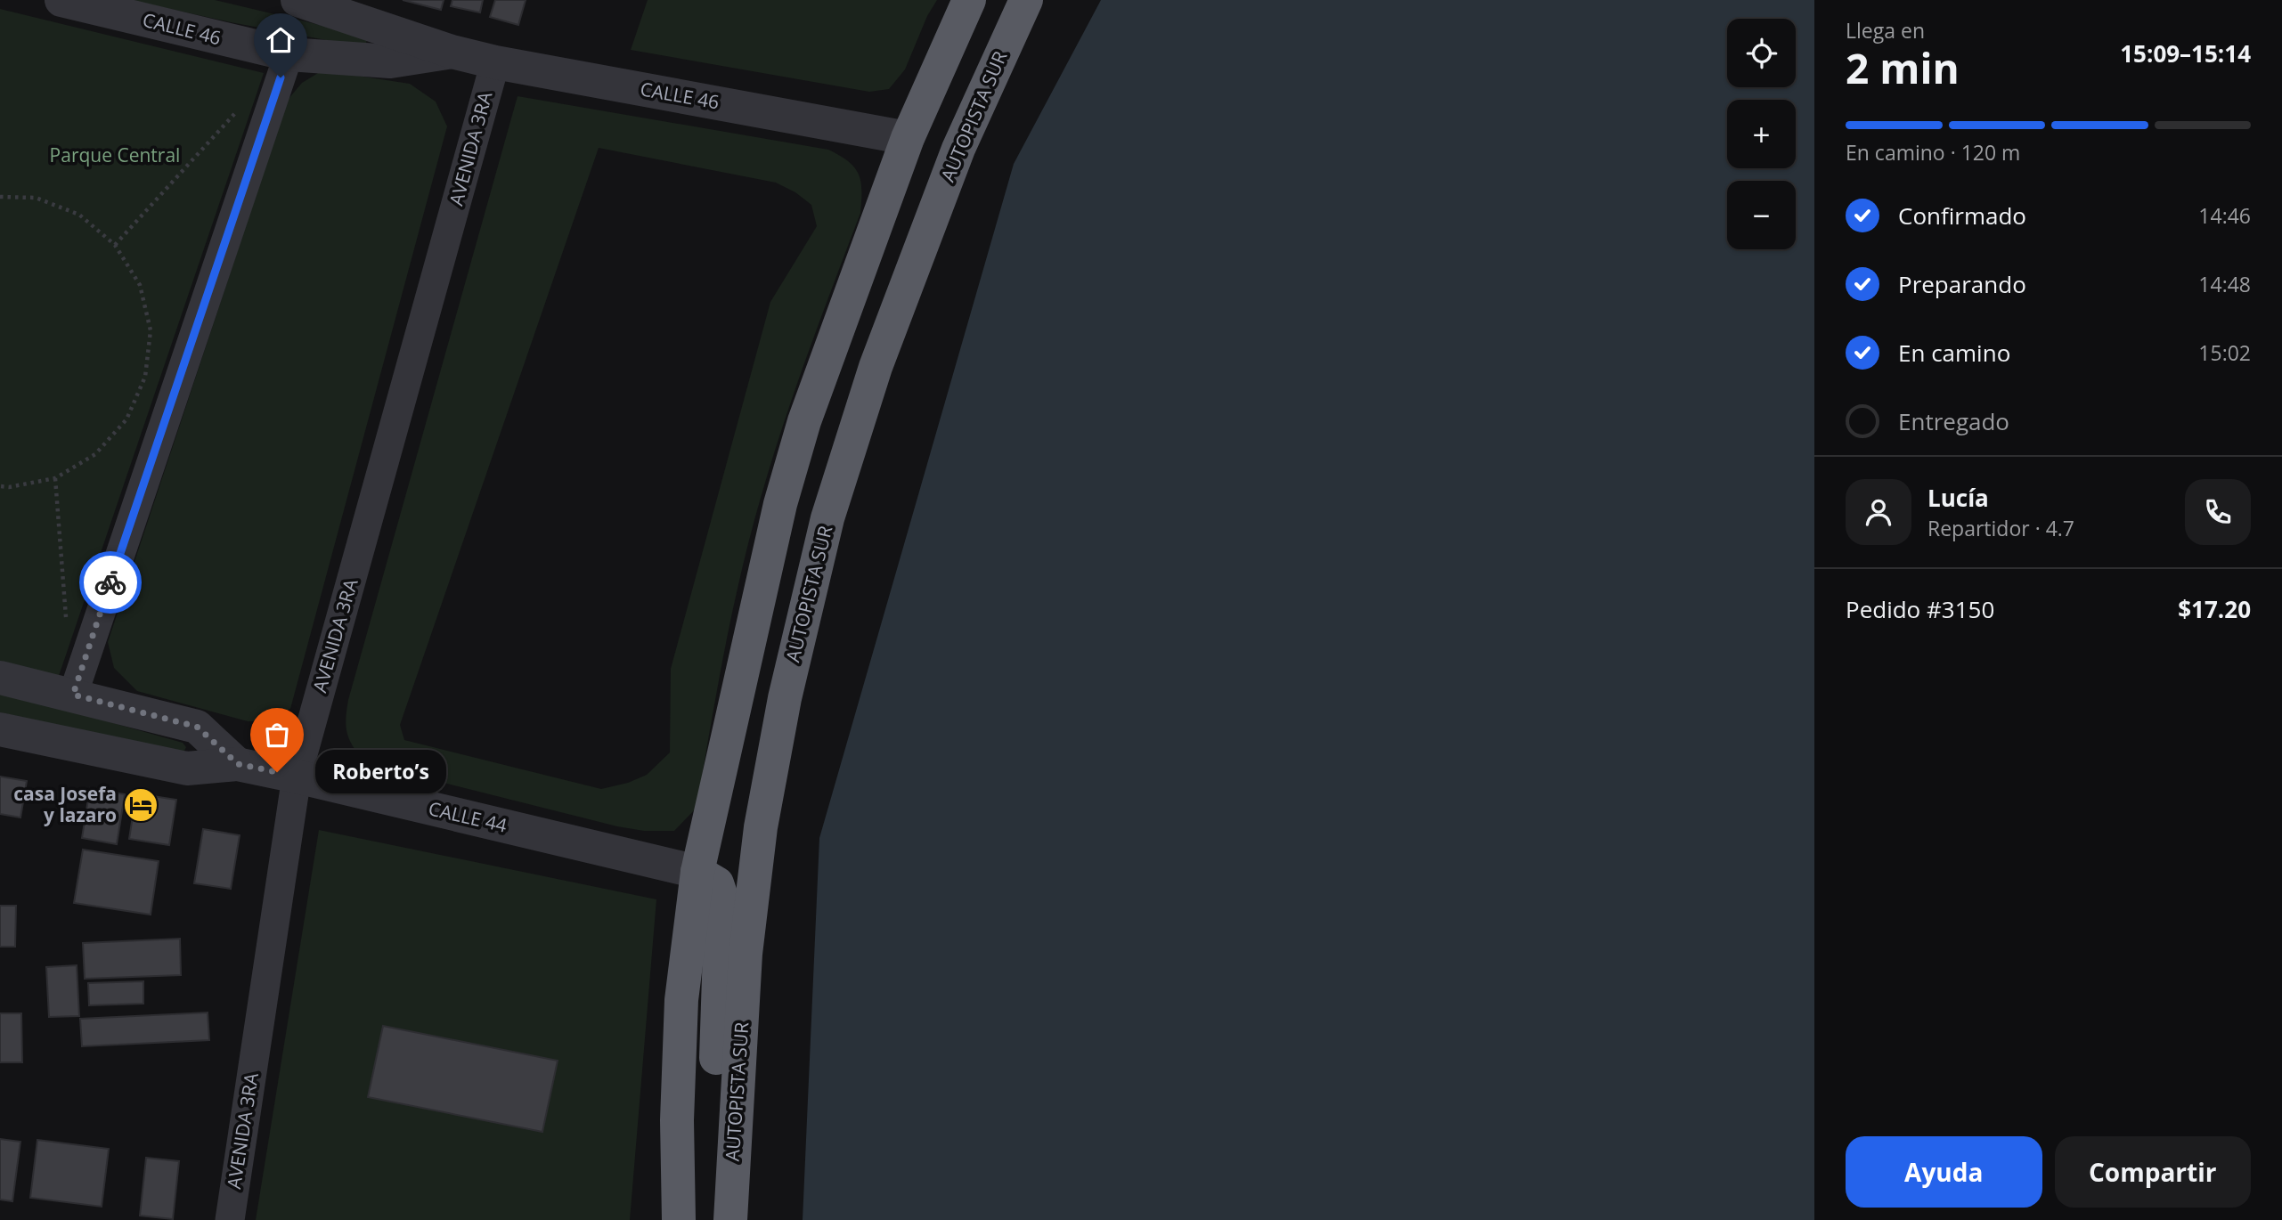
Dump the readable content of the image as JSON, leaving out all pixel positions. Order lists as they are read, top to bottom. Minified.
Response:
{"streets":{"highway":["AUTOPISTA SUR"],"street":["CALLE 46","AVENIDA 3RA","CALLE 44"]},"crossings":[["CALLE 46","AVENIDA 3RA"],["AVENIDA 3RA","CALLE 44"]],"parks":["Parque Central"],"places":{"other":["Roberto’s"],"hotel":["casa Josefa y lazaro"]},"page":{"heading":["2 min","Llega en","15:09–15:14"],"panel":["Lucía","Repartidor · 4.7","Pedido #3150","$17.20"],"map_buttons":["+","−"],"bar":"En camino · 120 m","list":[["Confirmado","14:46"],["Preparando","14:48"],["En camino","15:02"],"Entregado"],"bubble":"Roberto’s","buttons":["Ayuda","Compartir"]}}
